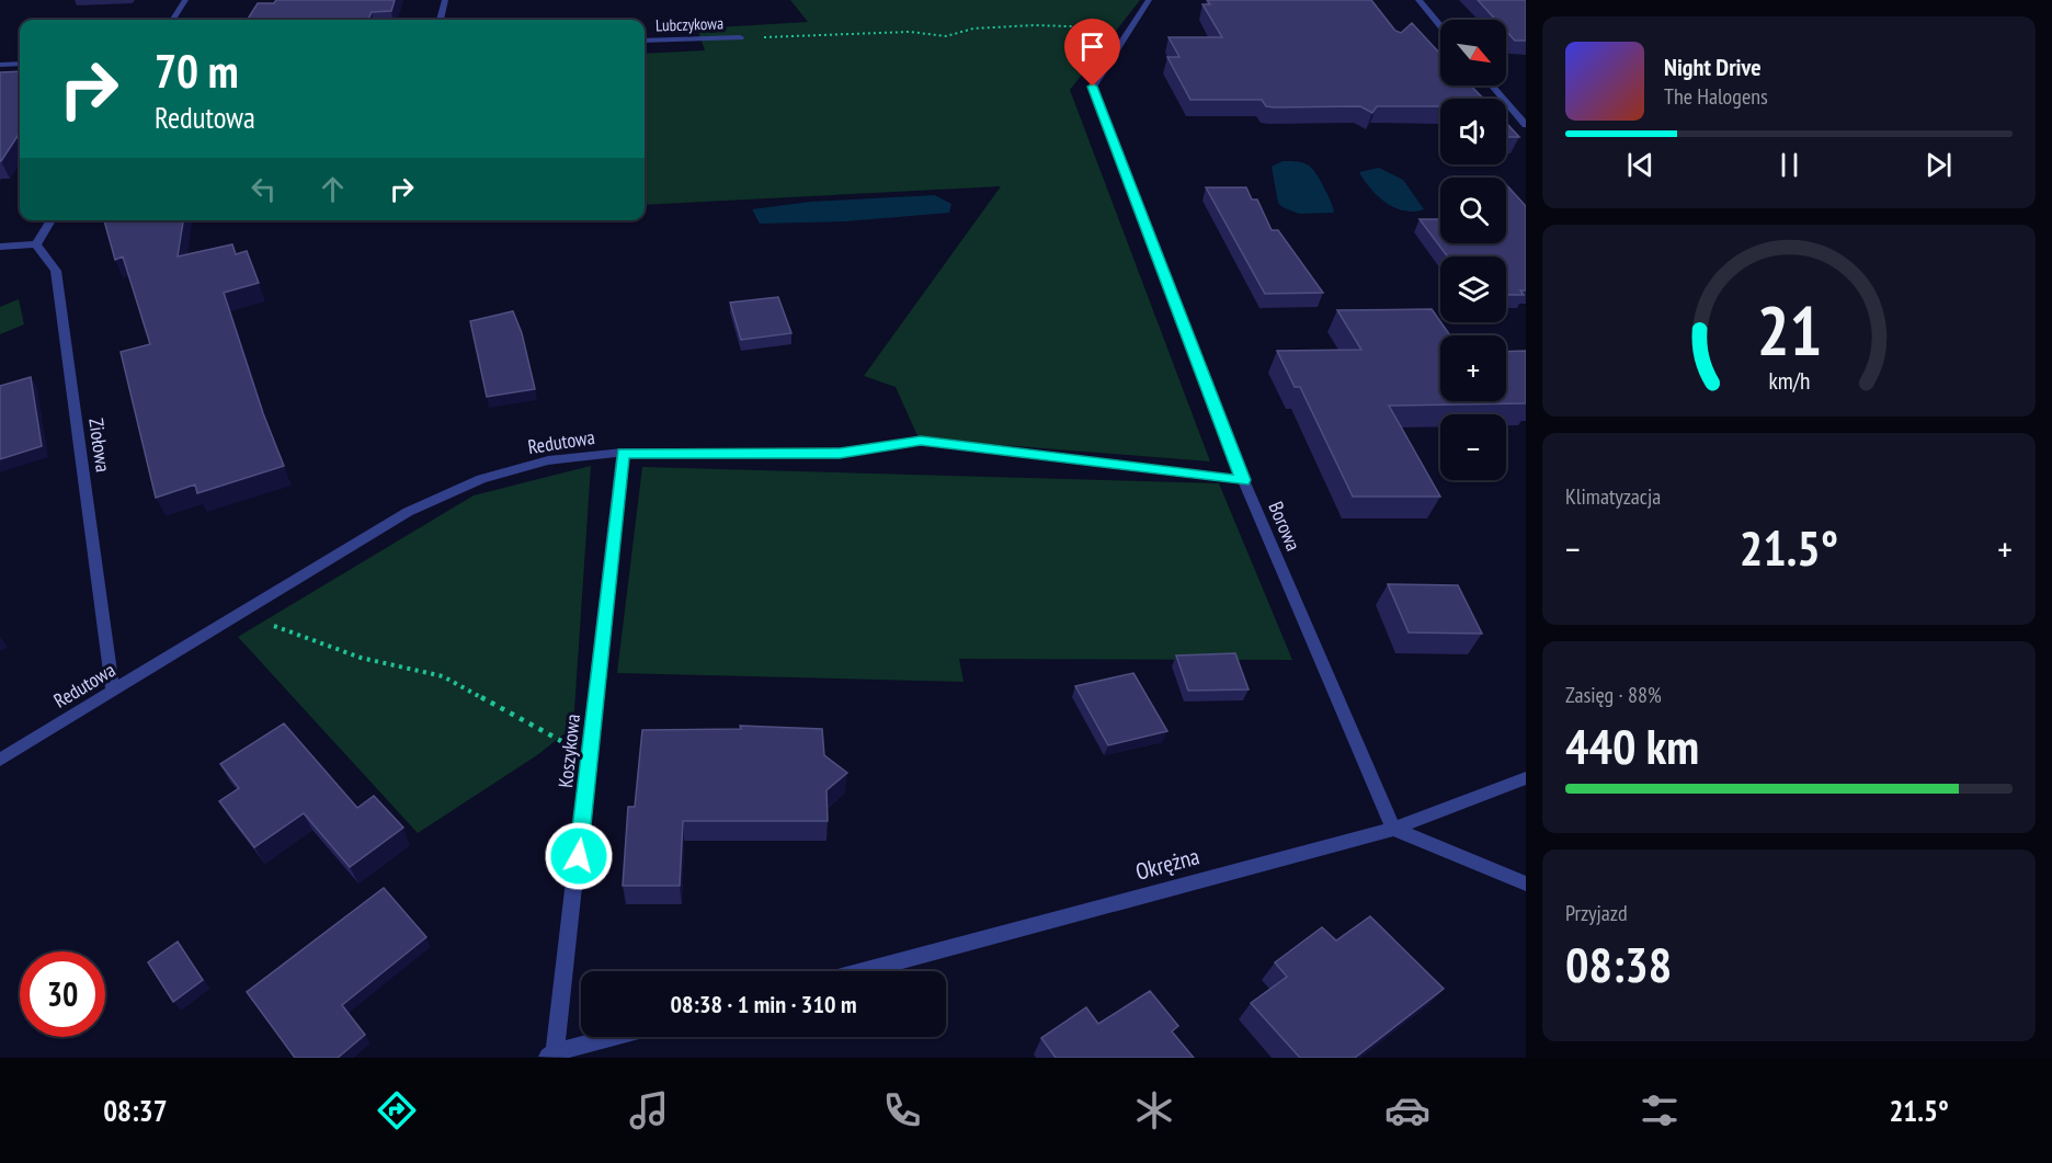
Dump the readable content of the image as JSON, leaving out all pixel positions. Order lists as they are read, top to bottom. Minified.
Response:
{"streets":{"street":["Lubczykowa","Redutowa","Ziołowa","Borowa","Koszykowa","Okrężna"]},"crossings":[["Redutowa","Ziołowa"],["Redutowa","Borowa"],["Redutowa","Koszykowa"],["Borowa","Okrężna"]],"north":"bottom right","page":{"map_buttons":["+","−"],"turn":["70 m","Redutowa"],"song":["Night Drive","The Halogens"],"tile":["Klimatyzacja",["Zasięg · 88%","440 km"],["Przyjazd","08:38"]],"heat":["−","21.5°","+"],"limit":"30","trip":"08:38 · 1 min · 310 m","tabs":["08:37","21.5°"],"gauge":["21","km/h"]}}
